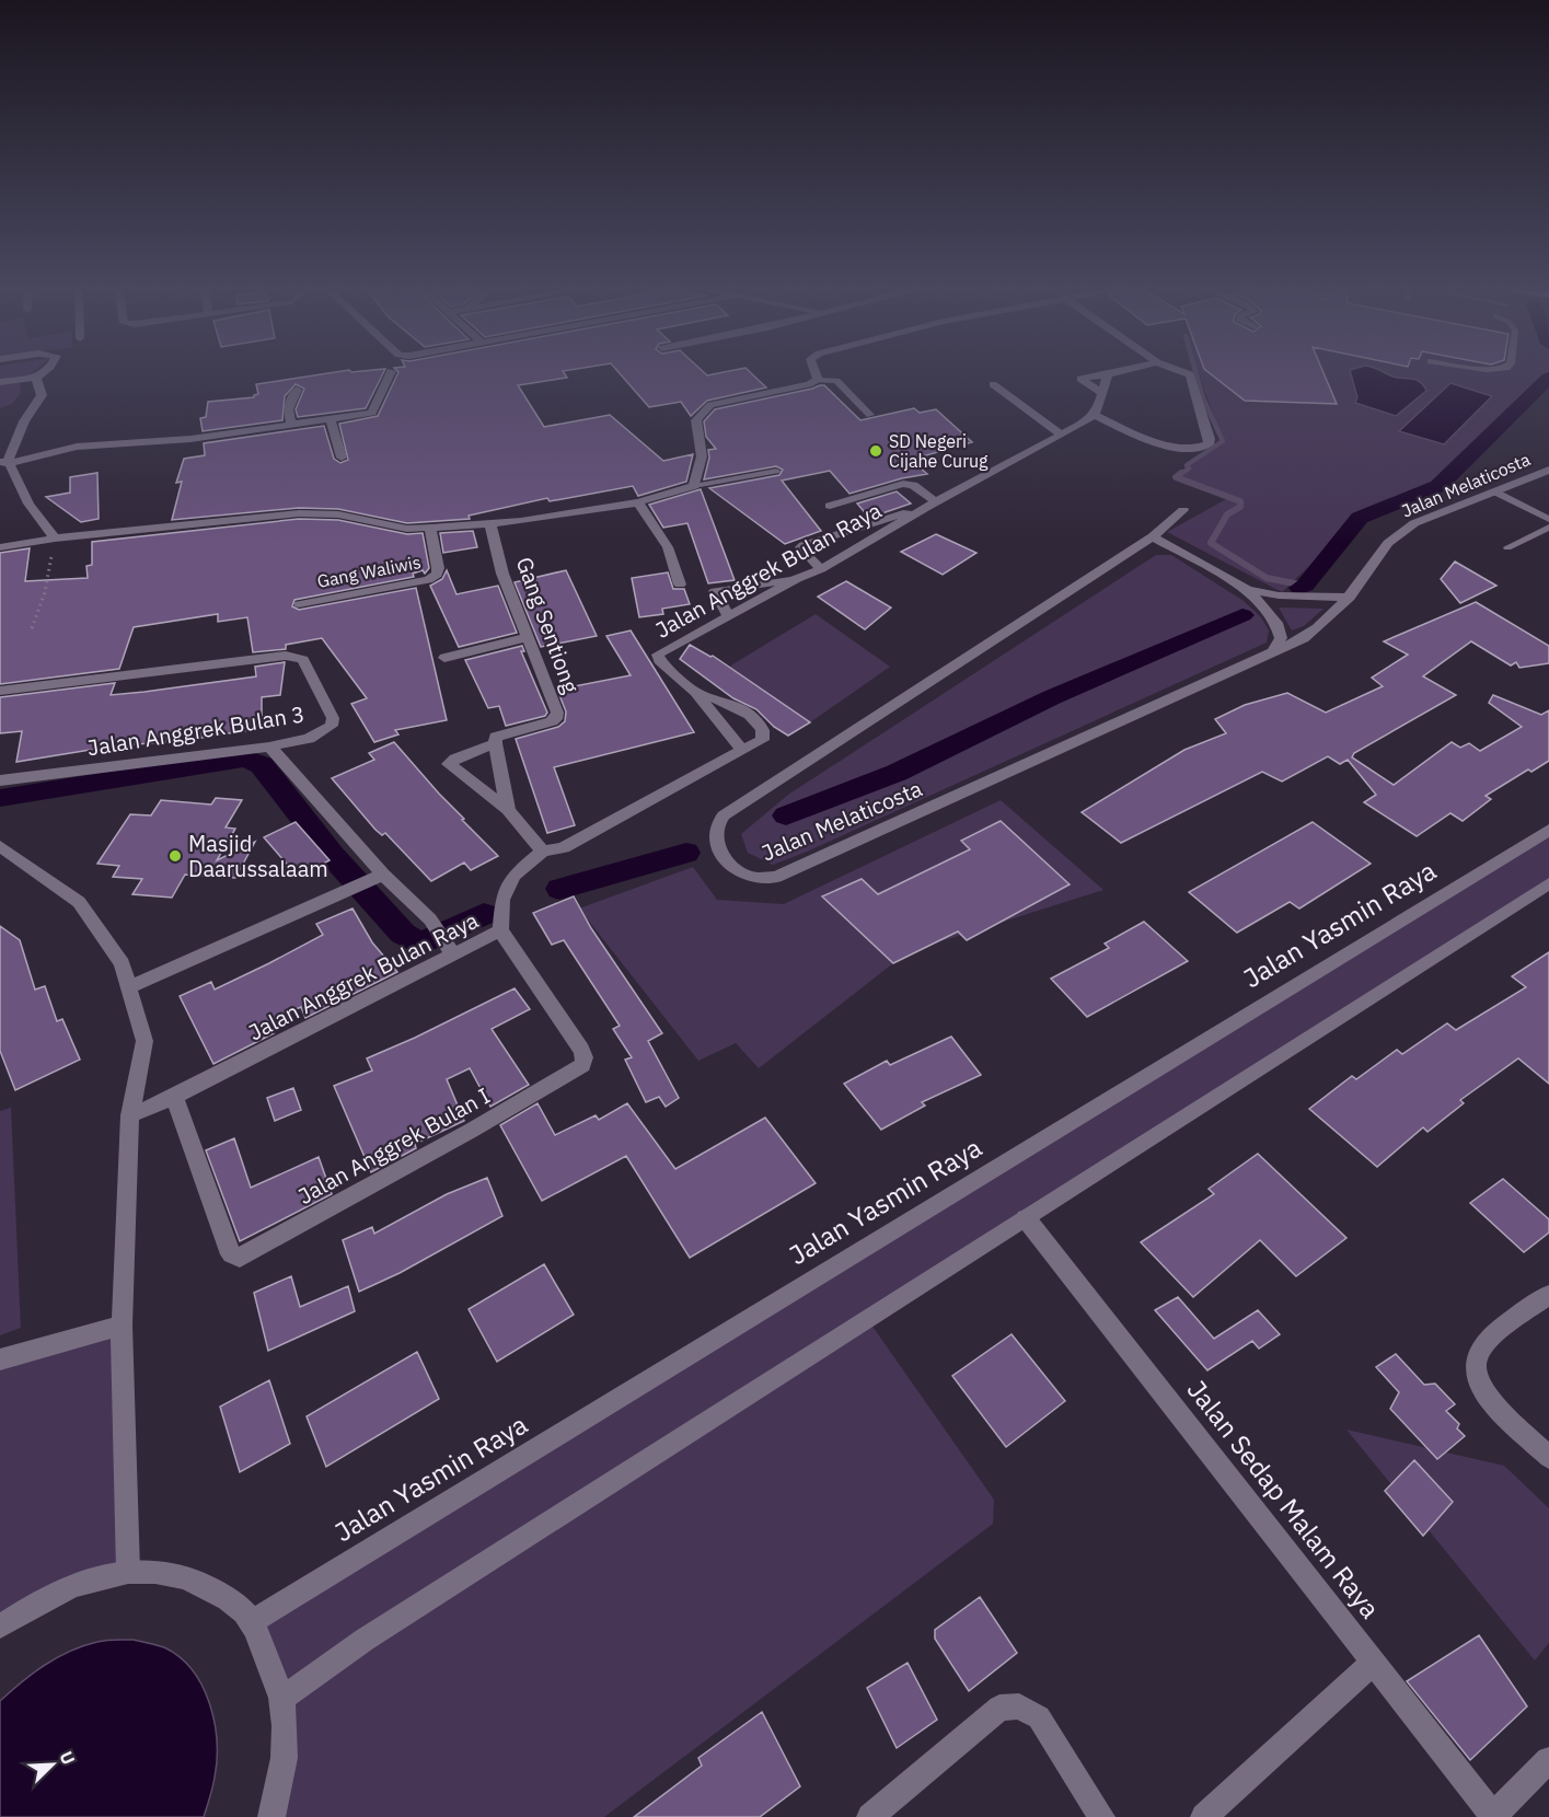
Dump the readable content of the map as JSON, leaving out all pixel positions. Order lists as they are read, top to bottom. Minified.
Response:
{"streets":{"street":["Jalan Melaticosta","Jalan Anggrek Bulan Raya","Gang Waliwis","Gang Sentiong","Jalan Anggrek Bulan 3","Jalan Yasmin Raya","Jalan Anggrek Bulan I","Jalan Sedap Malam Raya"]},"crossings":[["Jalan Anggrek Bulan Raya","Jalan Anggrek Bulan I"]],"places":["SD Negeri Cijahe Curug","Masjid Daarussalaam"],"north":"top right"}
